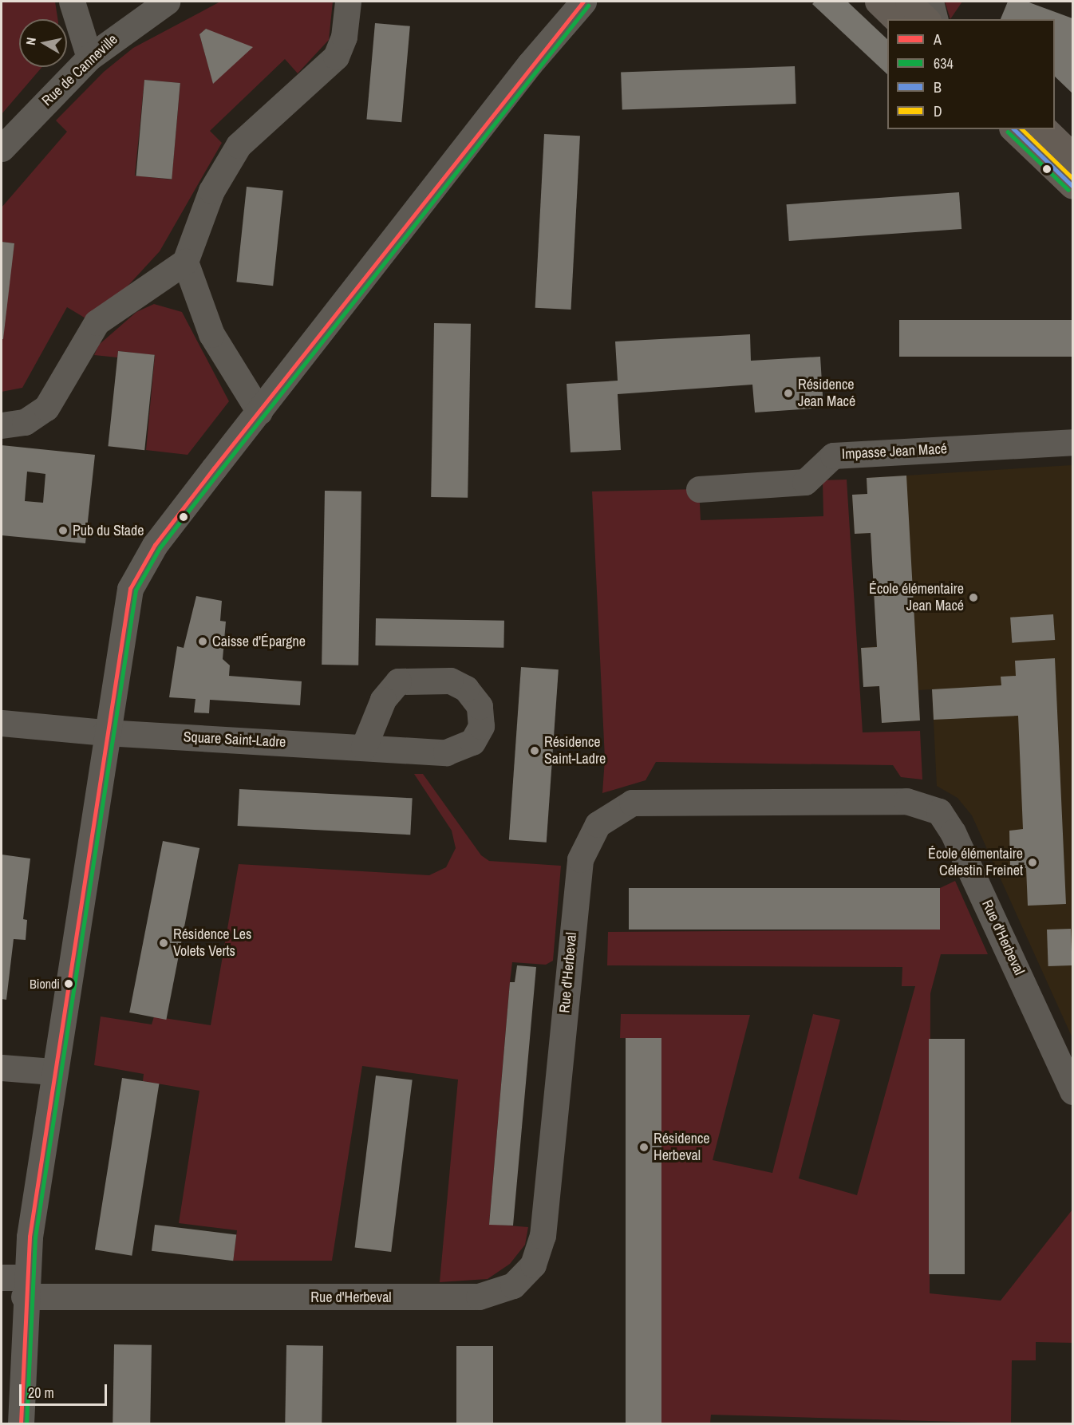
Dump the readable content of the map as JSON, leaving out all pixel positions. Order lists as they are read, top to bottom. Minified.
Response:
{"streets":{"street":["Rue de Canneville","Impasse Jean Macé","Square Saint-Ladre","Rue d'Herbeval"]},"places":["Résidence Jean Macé","Pub du Stade","École élémentaire Jean Macé","Caisse d'Épargne","Résidence Saint-Ladre","École élémentaire Célestin Freinet","Résidence Les Volets Verts","Biondi","Résidence Herbeval"],"lines":["transit line A","transit line 634","transit line B","transit line D"],"legend":["A","634","B","D"],"scale_bar":"20 m","north":"left"}
